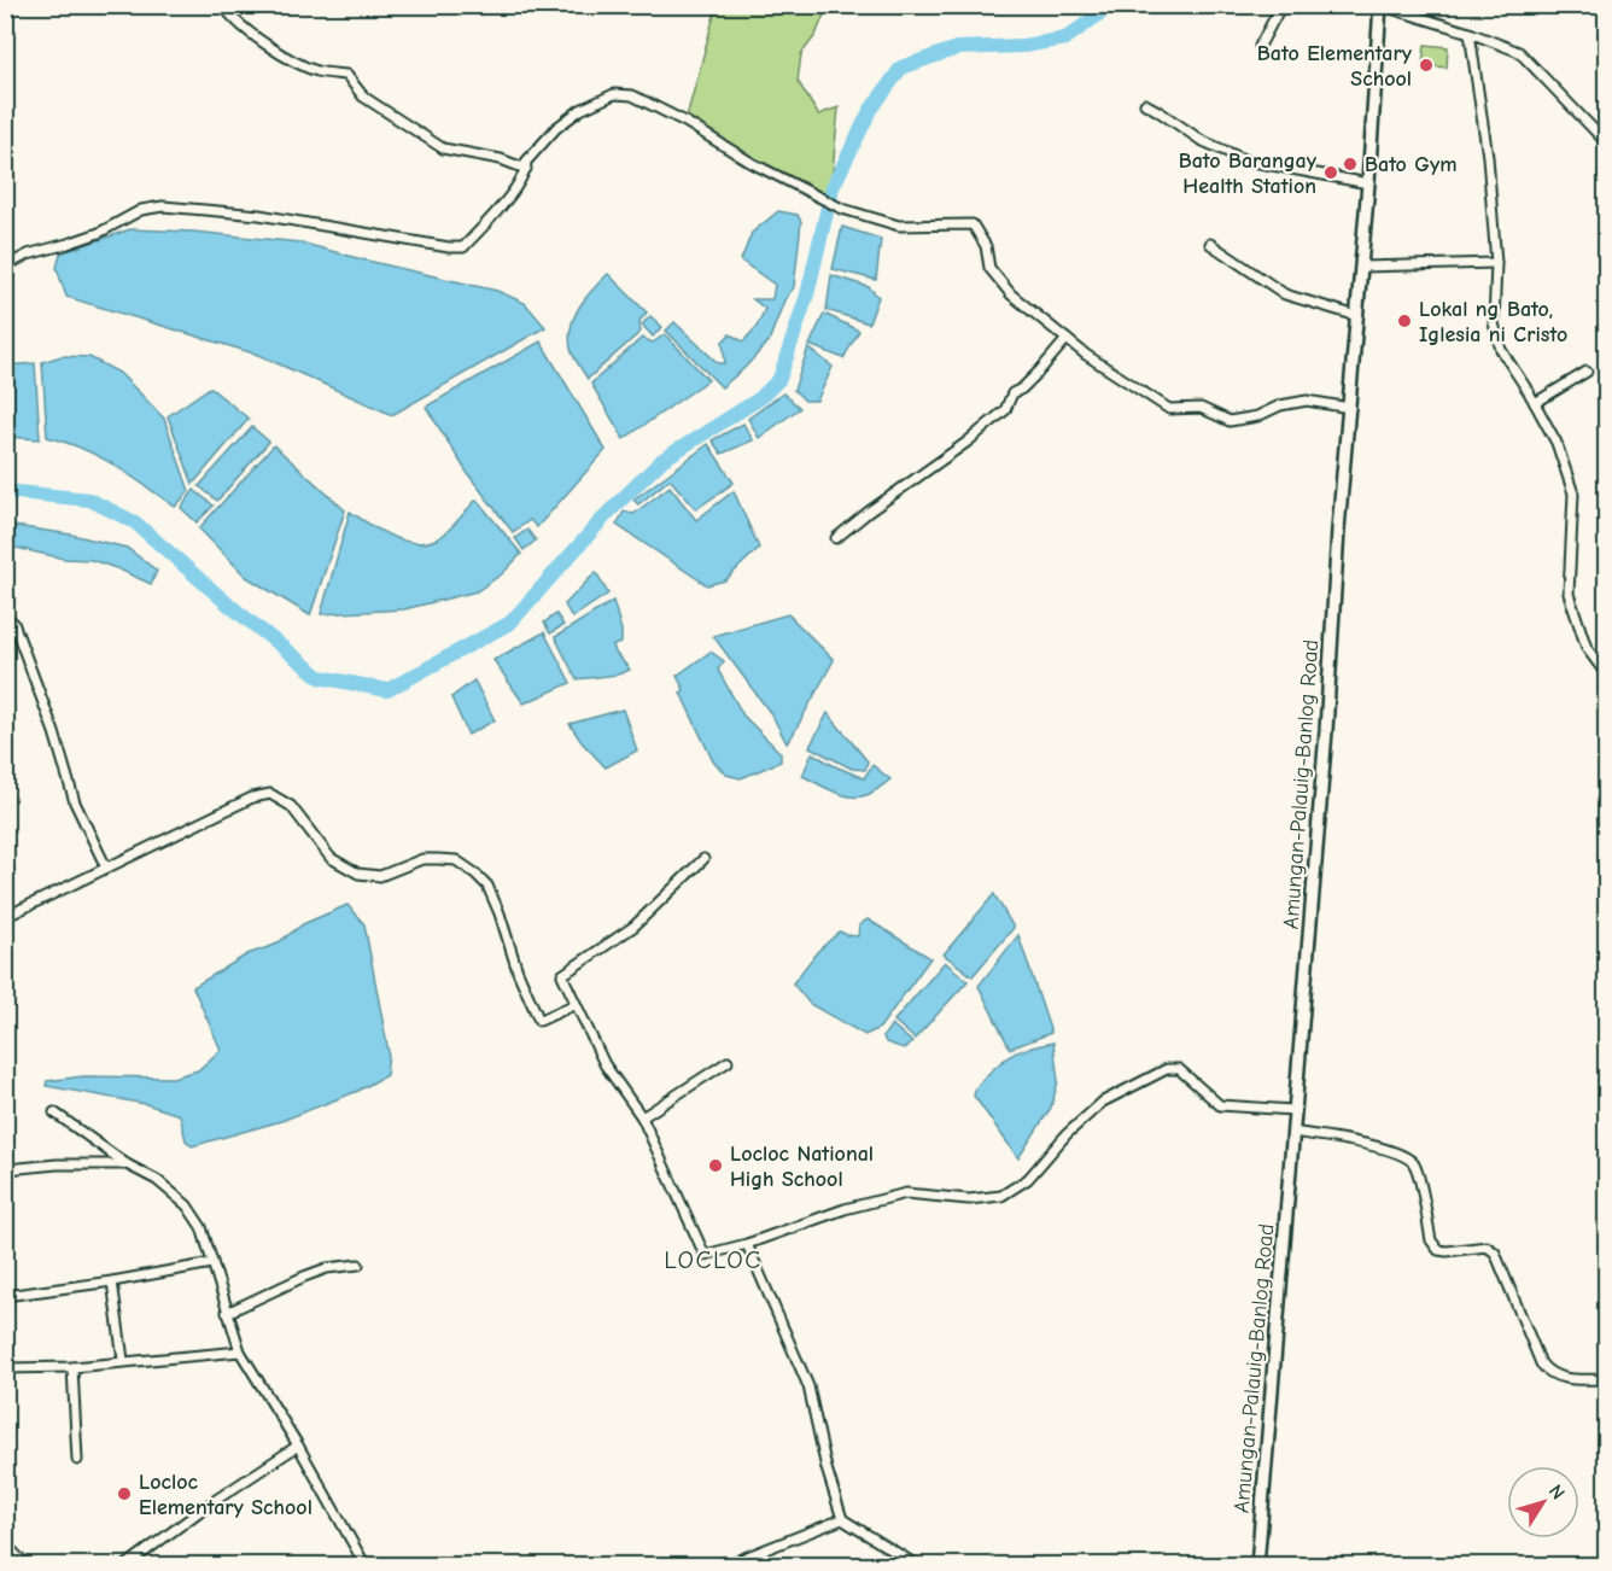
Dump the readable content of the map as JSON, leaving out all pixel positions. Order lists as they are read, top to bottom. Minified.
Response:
{"streets":{"main road":["Amungan-Palauig-Banlog Road"]},"districts":["LOCLOC"],"places":["Bato Elementary School","Bato Gym","Bato Barangay Health Station","Lokal ng Bato, Iglesia ni Cristo","Locloc National High School","Locloc Elementary School"],"north":"top right"}
